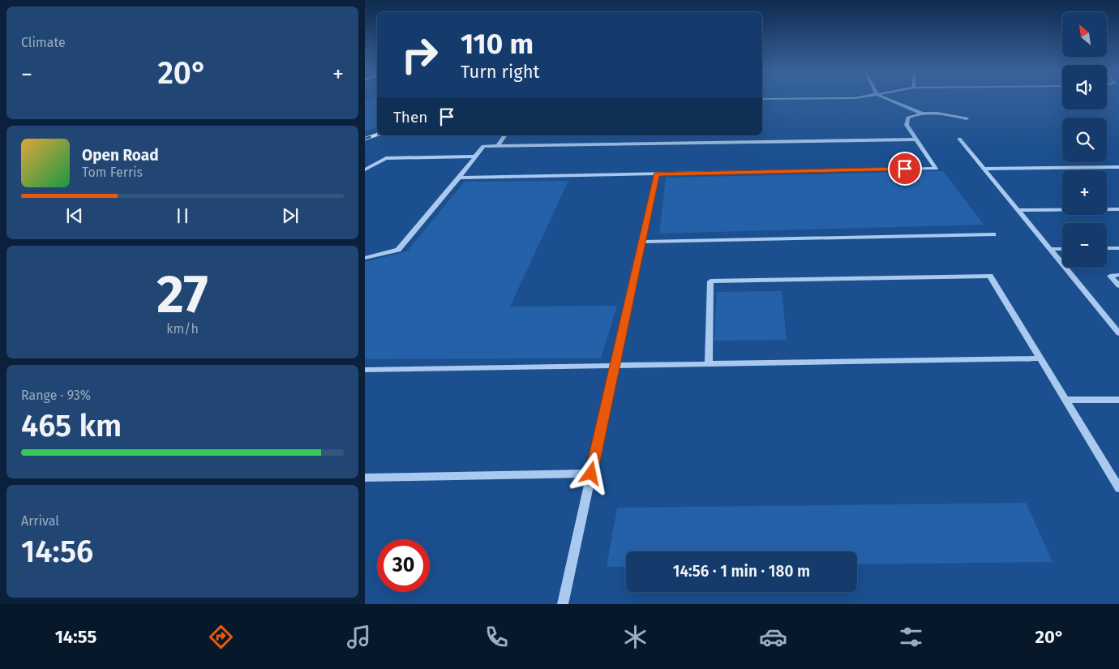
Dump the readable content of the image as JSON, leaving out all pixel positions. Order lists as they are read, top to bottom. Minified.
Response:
{"north":"top left","page":{"tile":["Climate",["27","km/h"],["Range · 93%","465 km"],["Arrival","14:56"]],"map_buttons":["+","−"],"turn":["110 m","Turn right"],"heat":["−","20°","+"],"then":"Then","song":["Open Road","Tom Ferris"],"limit":"30","trip":"14:56 · 1 min · 180 m","tabs":["14:55","20°"]}}
